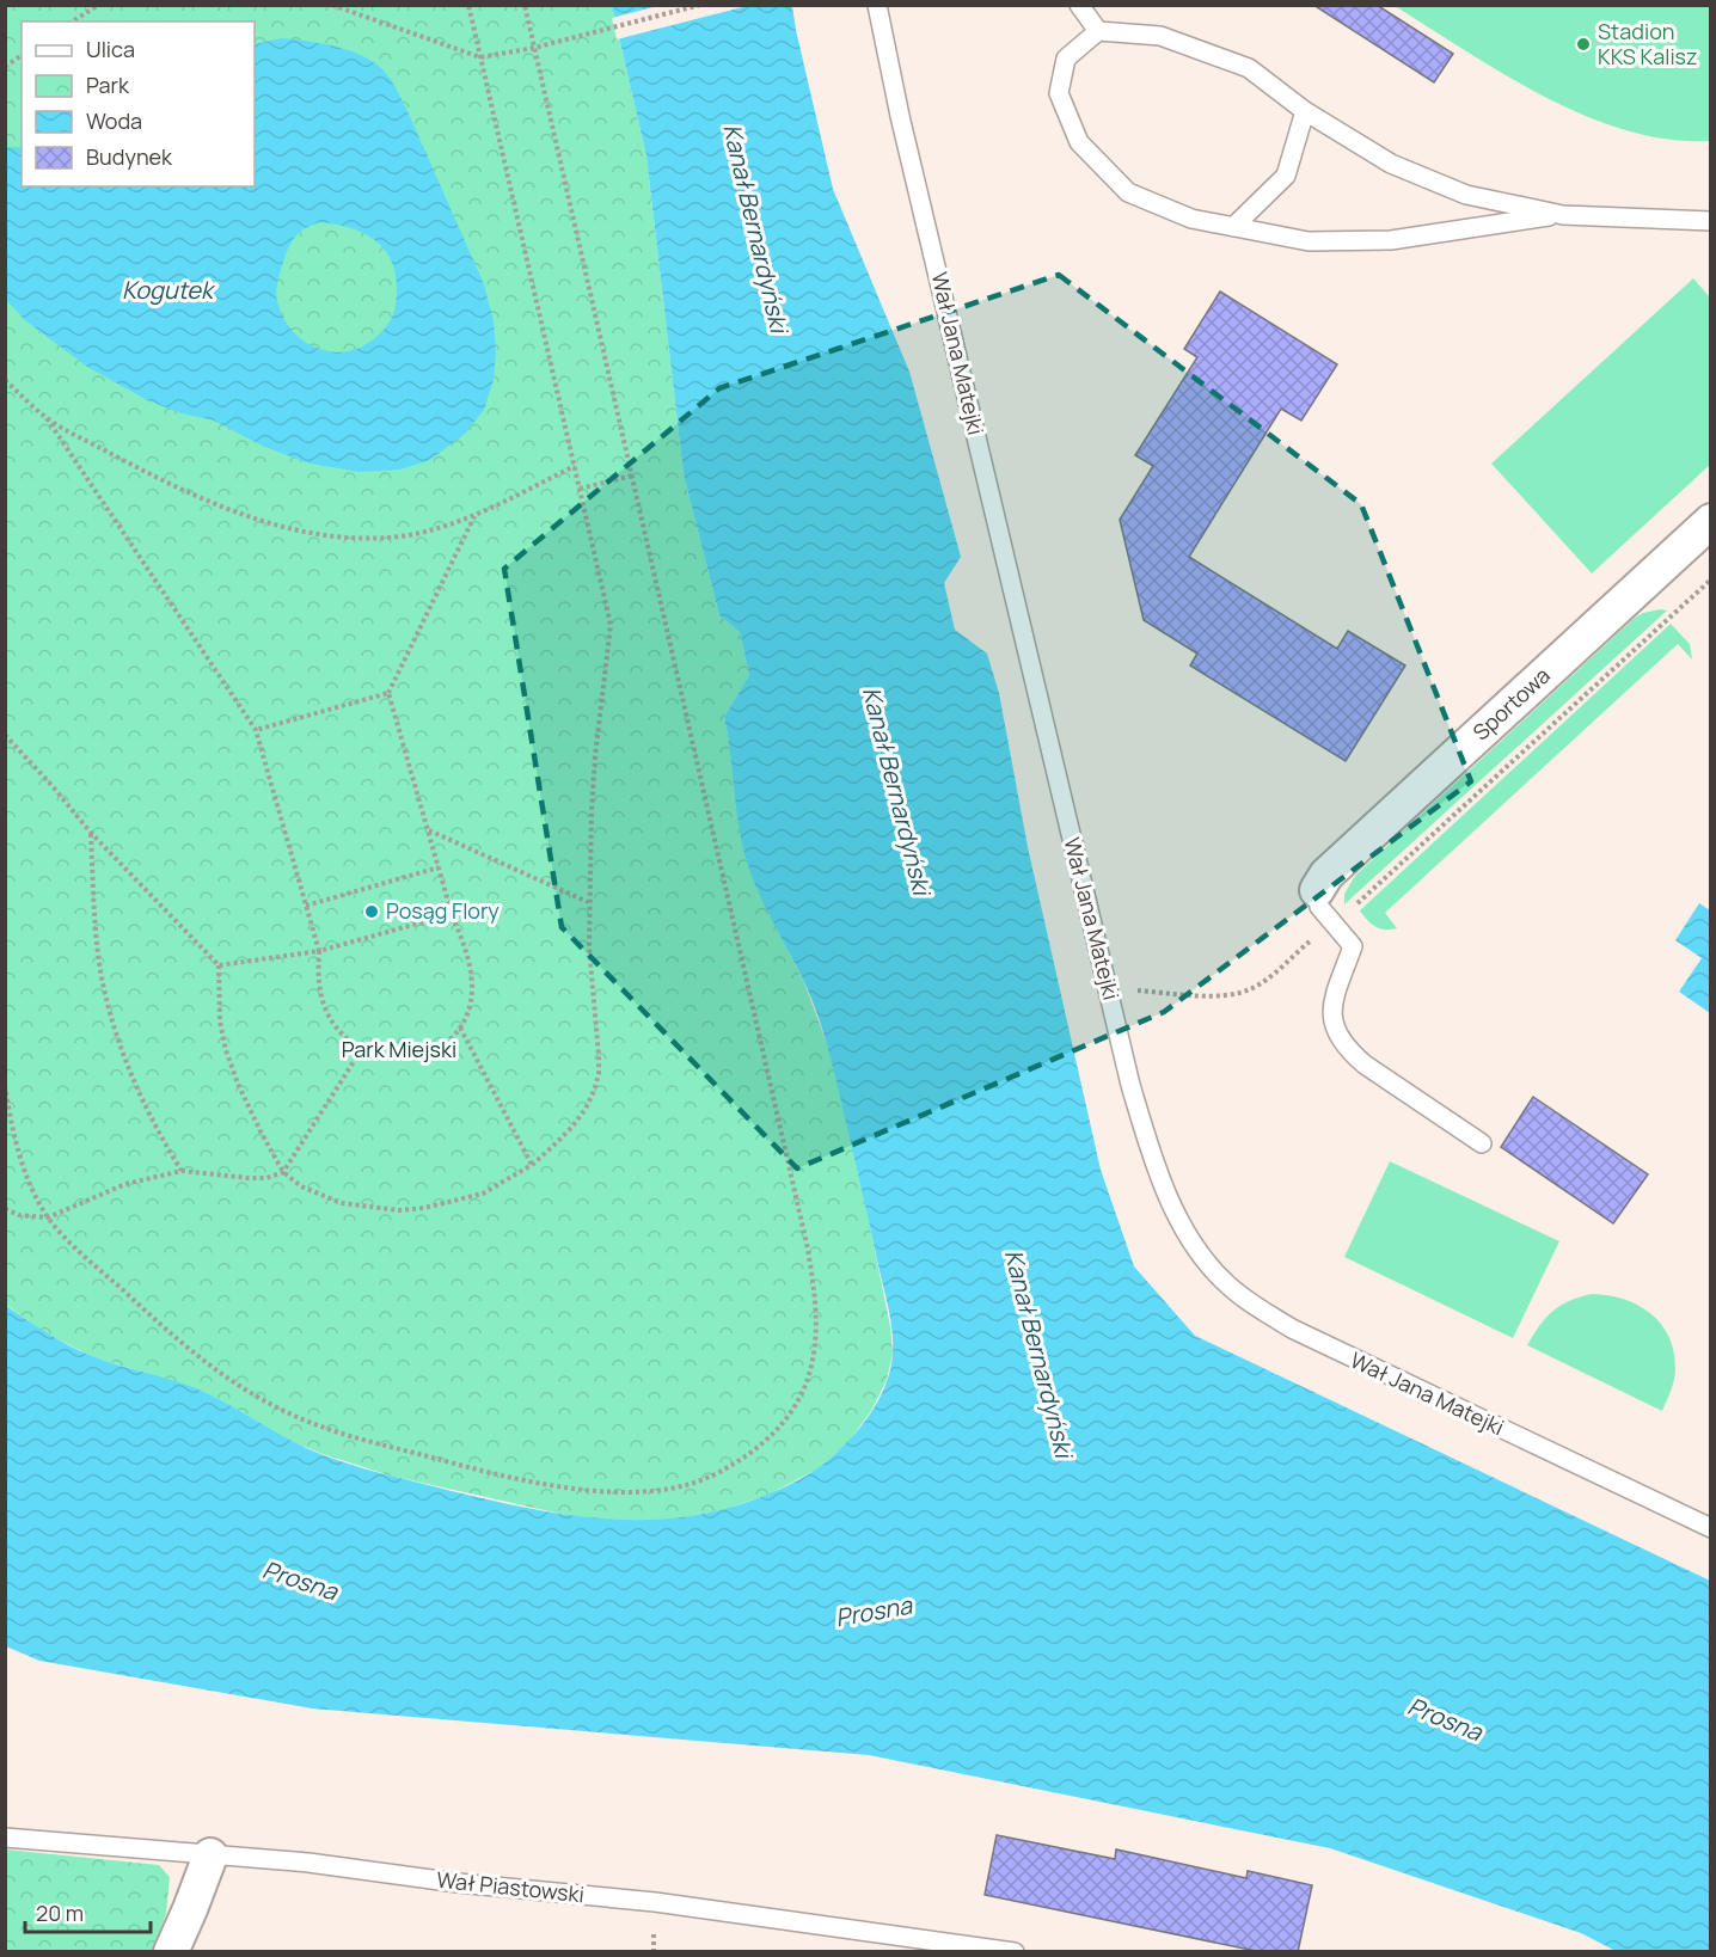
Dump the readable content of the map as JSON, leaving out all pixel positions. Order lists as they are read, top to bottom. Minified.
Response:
{"streets":{"street":["Sportowa"],"lane":["Wał Jana Matejki","Wał Piastowski"]},"water":["Kanał Bernardyński","Kogutek","Prosna"],"parks":["Park Miejski"],"places":["Stadion KKS Kalisz","Posąg Flory"],"legend":["Ulica","Park","Woda","Budynek"],"scale_bar":"20 m"}
